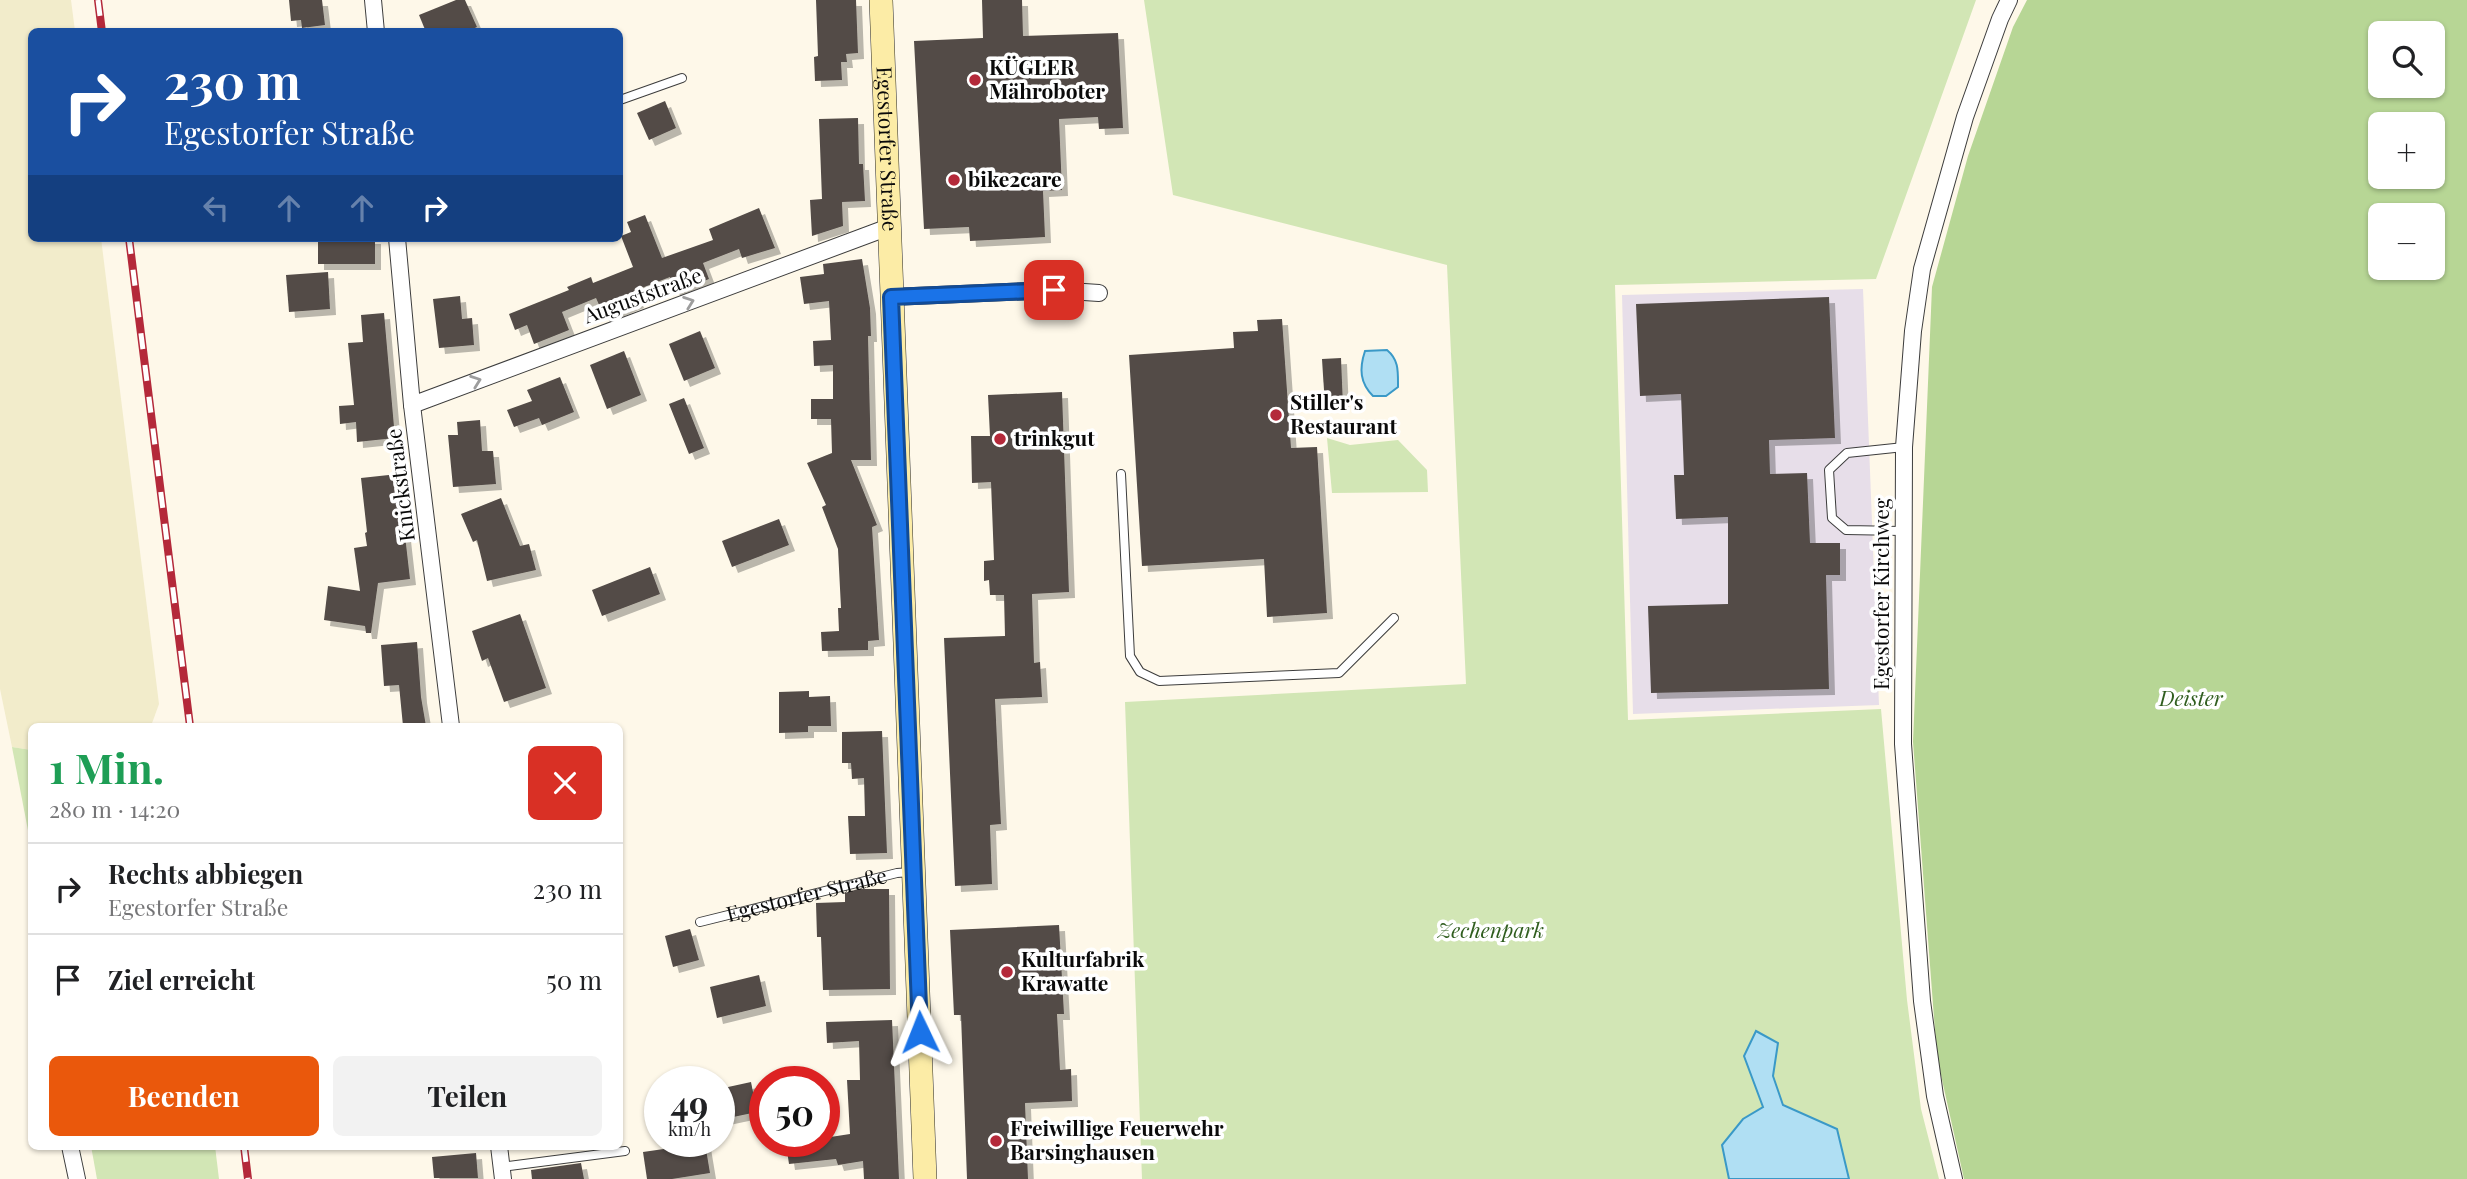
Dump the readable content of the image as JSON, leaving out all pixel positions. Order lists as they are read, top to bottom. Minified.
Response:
{"streets":{"main road":["Egestorfer Straße"],"street":["Auguststraße","Knickstraße","Egestorfer Kirchweg"]},"crossings":[["Egestorfer Straße","Auguststraße"],["Auguststraße","Knickstraße"]],"one_way":["Auguststraße"],"parks":["Deister","Zechenpark"],"places":["KÜGLER Mähroboter","bike2care","Stiller's Restaurant","trinkgut","Kulturfabrik Krawatte","Freiwillige Feuerwehr Barsinghausen"],"page":{"map_buttons":["+","−"],"turn":["230 m","Egestorfer Straße"],"heading":["1 Min.","280 m · 14:20"],"list":[{"name":"Rechts abbiegen","note":"Egestorfer Straße","value":"230 m"},{"name":"Ziel erreicht","value":"50 m"}],"buttons":["Beenden","Teilen"],"speed":"49 km/h","limit":"50"}}
